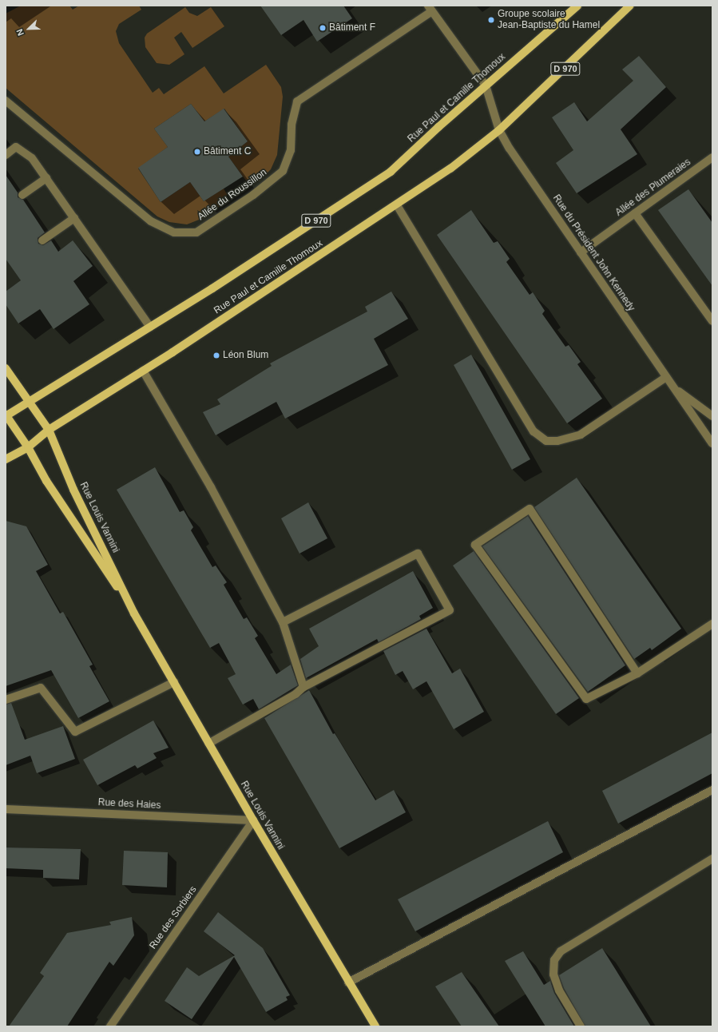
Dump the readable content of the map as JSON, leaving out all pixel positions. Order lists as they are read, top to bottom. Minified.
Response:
{"streets":{"main road":["D 970","Rue Paul et Camille Thomoux","Rue Louis Vannini"],"street":["Allée des Plumeraies","Allée du Roussillon","Rue du Président John Kennedy","Rue des Haies","Rue des Sorbiers"]},"crossings":[["Rue Paul et Camille Thomoux","Rue du Président John Kennedy"],["Rue Paul et Camille Thomoux","Rue Louis Vannini"],["Allée des Plumeraies","Rue du Président John Kennedy"],["Allée du Roussillon","Rue du Président John Kennedy"],["Rue Louis Vannini","Rue des Haies"],["Rue Louis Vannini","Rue des Sorbiers"],["Rue des Haies","Rue des Sorbiers"]],"places":["Groupe scolaire Jean-Baptiste du Hamel","Bâtiment F","Bâtiment C","Léon Blum"],"north":"bottom left"}
